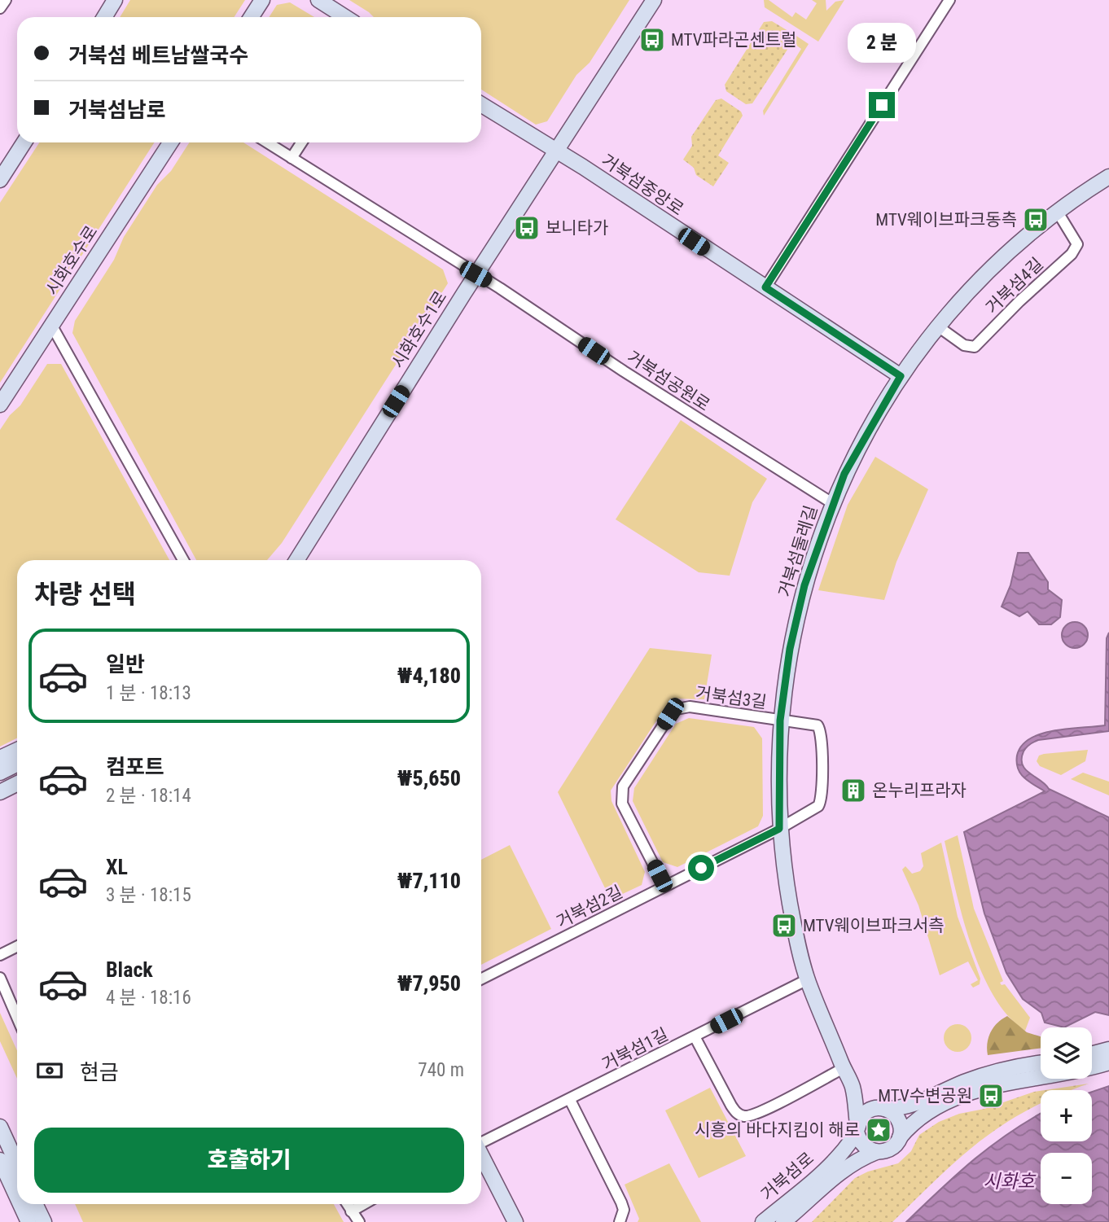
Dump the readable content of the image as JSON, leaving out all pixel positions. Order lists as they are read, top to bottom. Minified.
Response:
{"streets":{"street":["거북섬중앙로","시화호수로","거북섬4길","시화호수1로","거북섬공원로","거북섬둘레길","거북섬3길","거북섬2길","거북섬1길","거북섬로"]},"crossings":[["거북섬중앙로","시화호수1로"],["거북섬중앙로","거북섬둘레길"],["거북섬4길","거북섬둘레길"],["시화호수1로","거북섬공원로"],["거북섬공원로","거북섬둘레길"],["거북섬둘레길","거북섬3길"],["거북섬둘레길","거북섬2길"],["거북섬둘레길","거북섬1길"],["거북섬3길","거북섬2길"]],"water":["시화호"],"places":{"bus stop":["MTV파라곤센트럴","MTV웨이브파크동측","보니타가","MTV웨이브파크서측","MTV수변공원"],"building":["온누리프라자"],"place":["시흥의 바다지킴이 해로"]},"page":{"banner":["거북섬 베트남쌀국수","거북섬남로"],"bubble":"2 분","heading":"차량 선택","list":[{"name":"일반","note":"1 분 · 18:13","value":"₩4,180"},{"name":"컴포트","note":"2 분 · 18:14","value":"₩5,650"},{"name":"XL","note":"3 분 · 18:15","value":"₩7,110"},{"name":"Black","note":"4 분 · 18:16","value":"₩7,950"}],"map_buttons":["+","−"],"pay":["현금","740 m"],"buttons":"호출하기"}}
